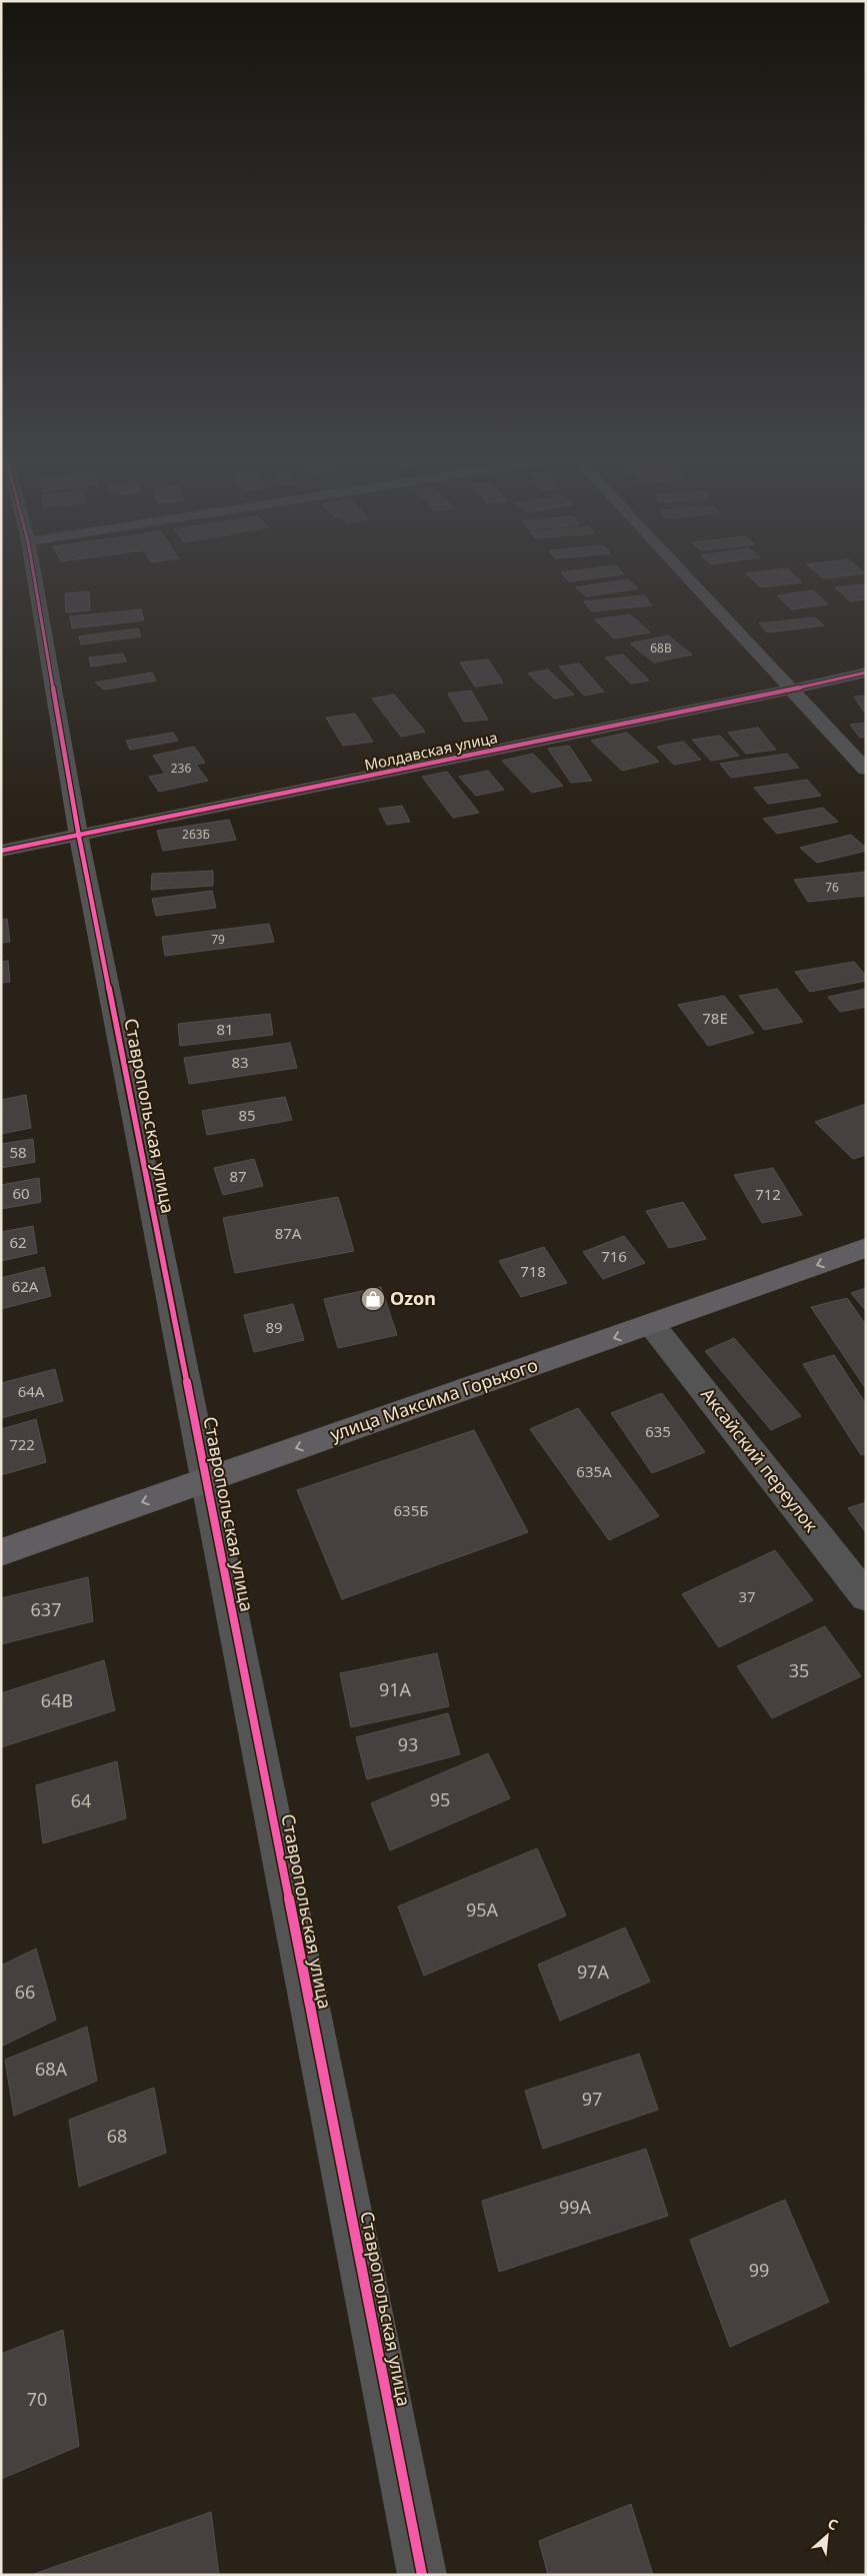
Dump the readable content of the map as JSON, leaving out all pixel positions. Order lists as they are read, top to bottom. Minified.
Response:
{"streets":{"main road":["улица Максима Горького"],"street":["Молдавская улица","Ставропольская улица","Аксайский переулок"]},"crossings":[["Молдавская улица","Ставропольская улица"],["Ставропольская улица","улица Максима Горького"],["улица Максима Горького","Аксайский переулок"]],"one_way":["улица Максима Горького"],"places":{"shop":["Ozon"]},"house_numbers":["68В","236","263Б","76","79","78Е","81","83","85","58","87","60","712","87А","62","716","718","62А","89","64А","635","722","635А","635Б","37","637","35","91А","64В","93","95","64","95А","97А","66","68А","97","68","99А","99","70"],"north":"top right"}
